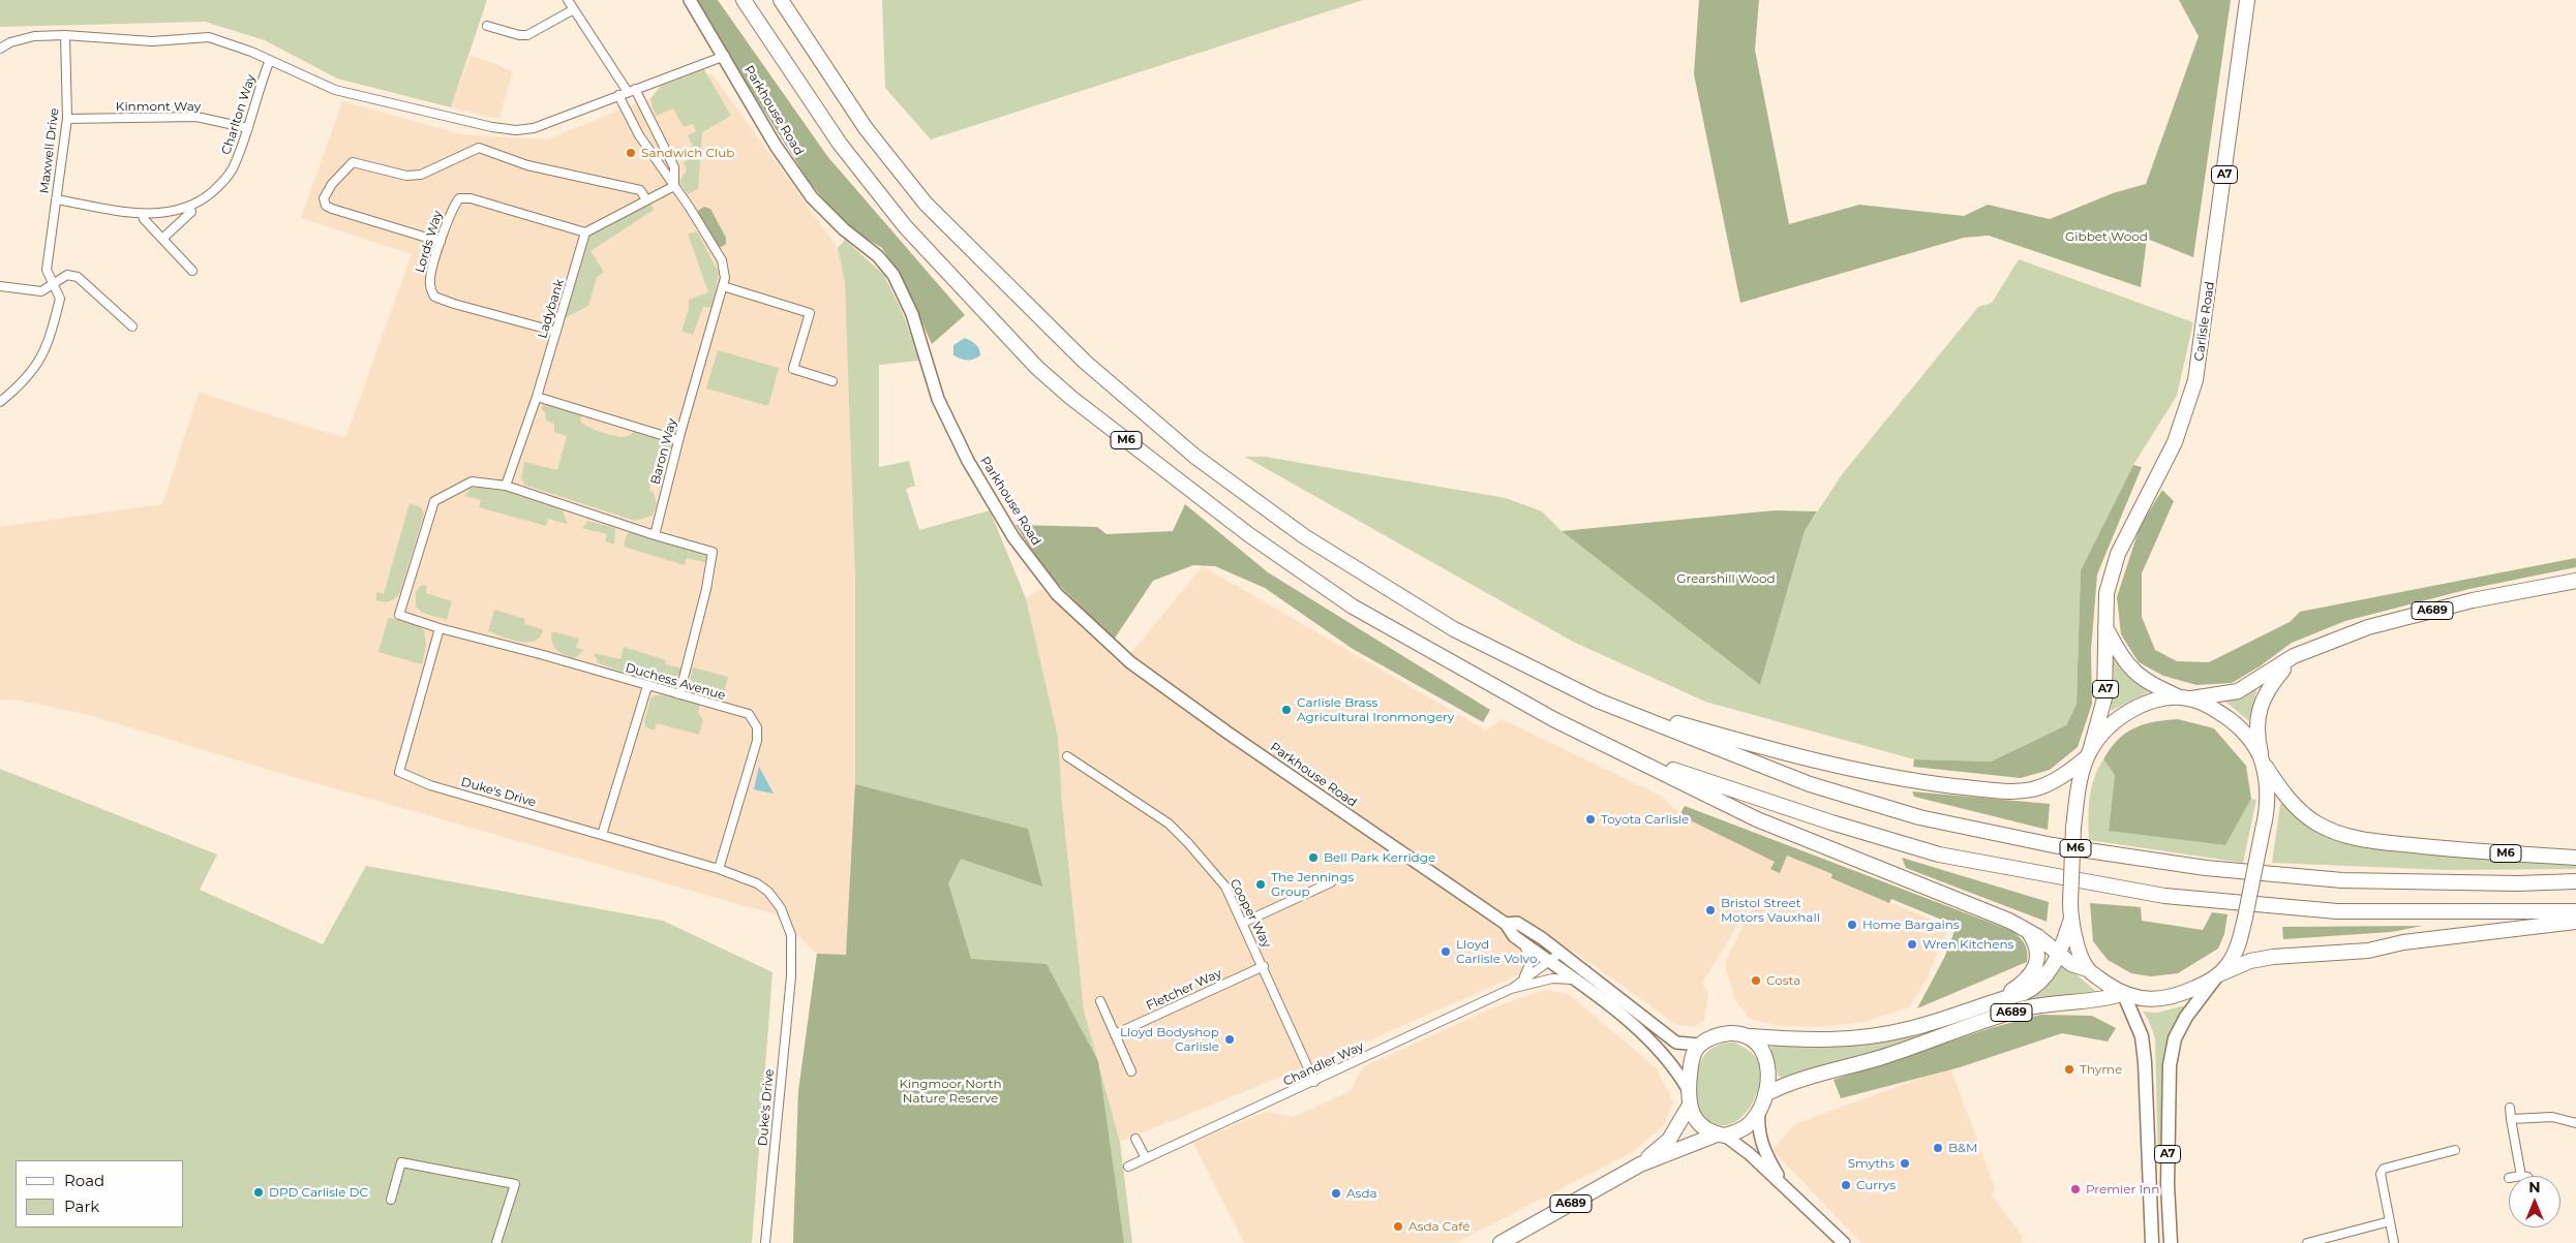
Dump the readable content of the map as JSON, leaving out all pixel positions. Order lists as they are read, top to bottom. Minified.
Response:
{"streets":{"highway":["A7","Carlisle Road","M6","A689"],"street":["Kinmont Way","Parkhouse Road","Charlton Way","Maxwell Drive","Lords Way","Ladybank","Baron Way","Duchess Avenue","Duke's Drive","Cooper Way","Fletcher Way","Chandler Way"]},"crossings":[["Kinmont Way","Charlton Way"],["Kinmont Way","Maxwell Drive"],["Parkhouse Road","A689"],["Parkhouse Road","Chandler Way"],["Charlton Way","Maxwell Drive"],["A7","A689"],["Lords Way","Ladybank"],["Carlisle Road","M6"],["Carlisle Road","A689"],["M6","A689"],["Duchess Avenue","Duke's Drive"],["Cooper Way","Fletcher Way"],["Cooper Way","Chandler Way"]],"parks":["Gibbet Wood","Grearshill Wood","Kingmoor North Nature Reserve"],"places":["Sandwich Club","Carlisle Brass Agricultural Ironmongery","Toyota Carlisle","Bell Park Kerridge","The Jennings Group","Bristol Street Motors Vauxhall","Home Bargains","Wren Kitchens","Lloyd Carlisle Volvo","Costa","Lloyd Bodyshop Carlisle","Thyme","B&M","Smyths","Currys","Premier Inn","DPD Carlisle DC","Asda","Asda Café"],"legend":["Road","Park"],"north":"top"}
